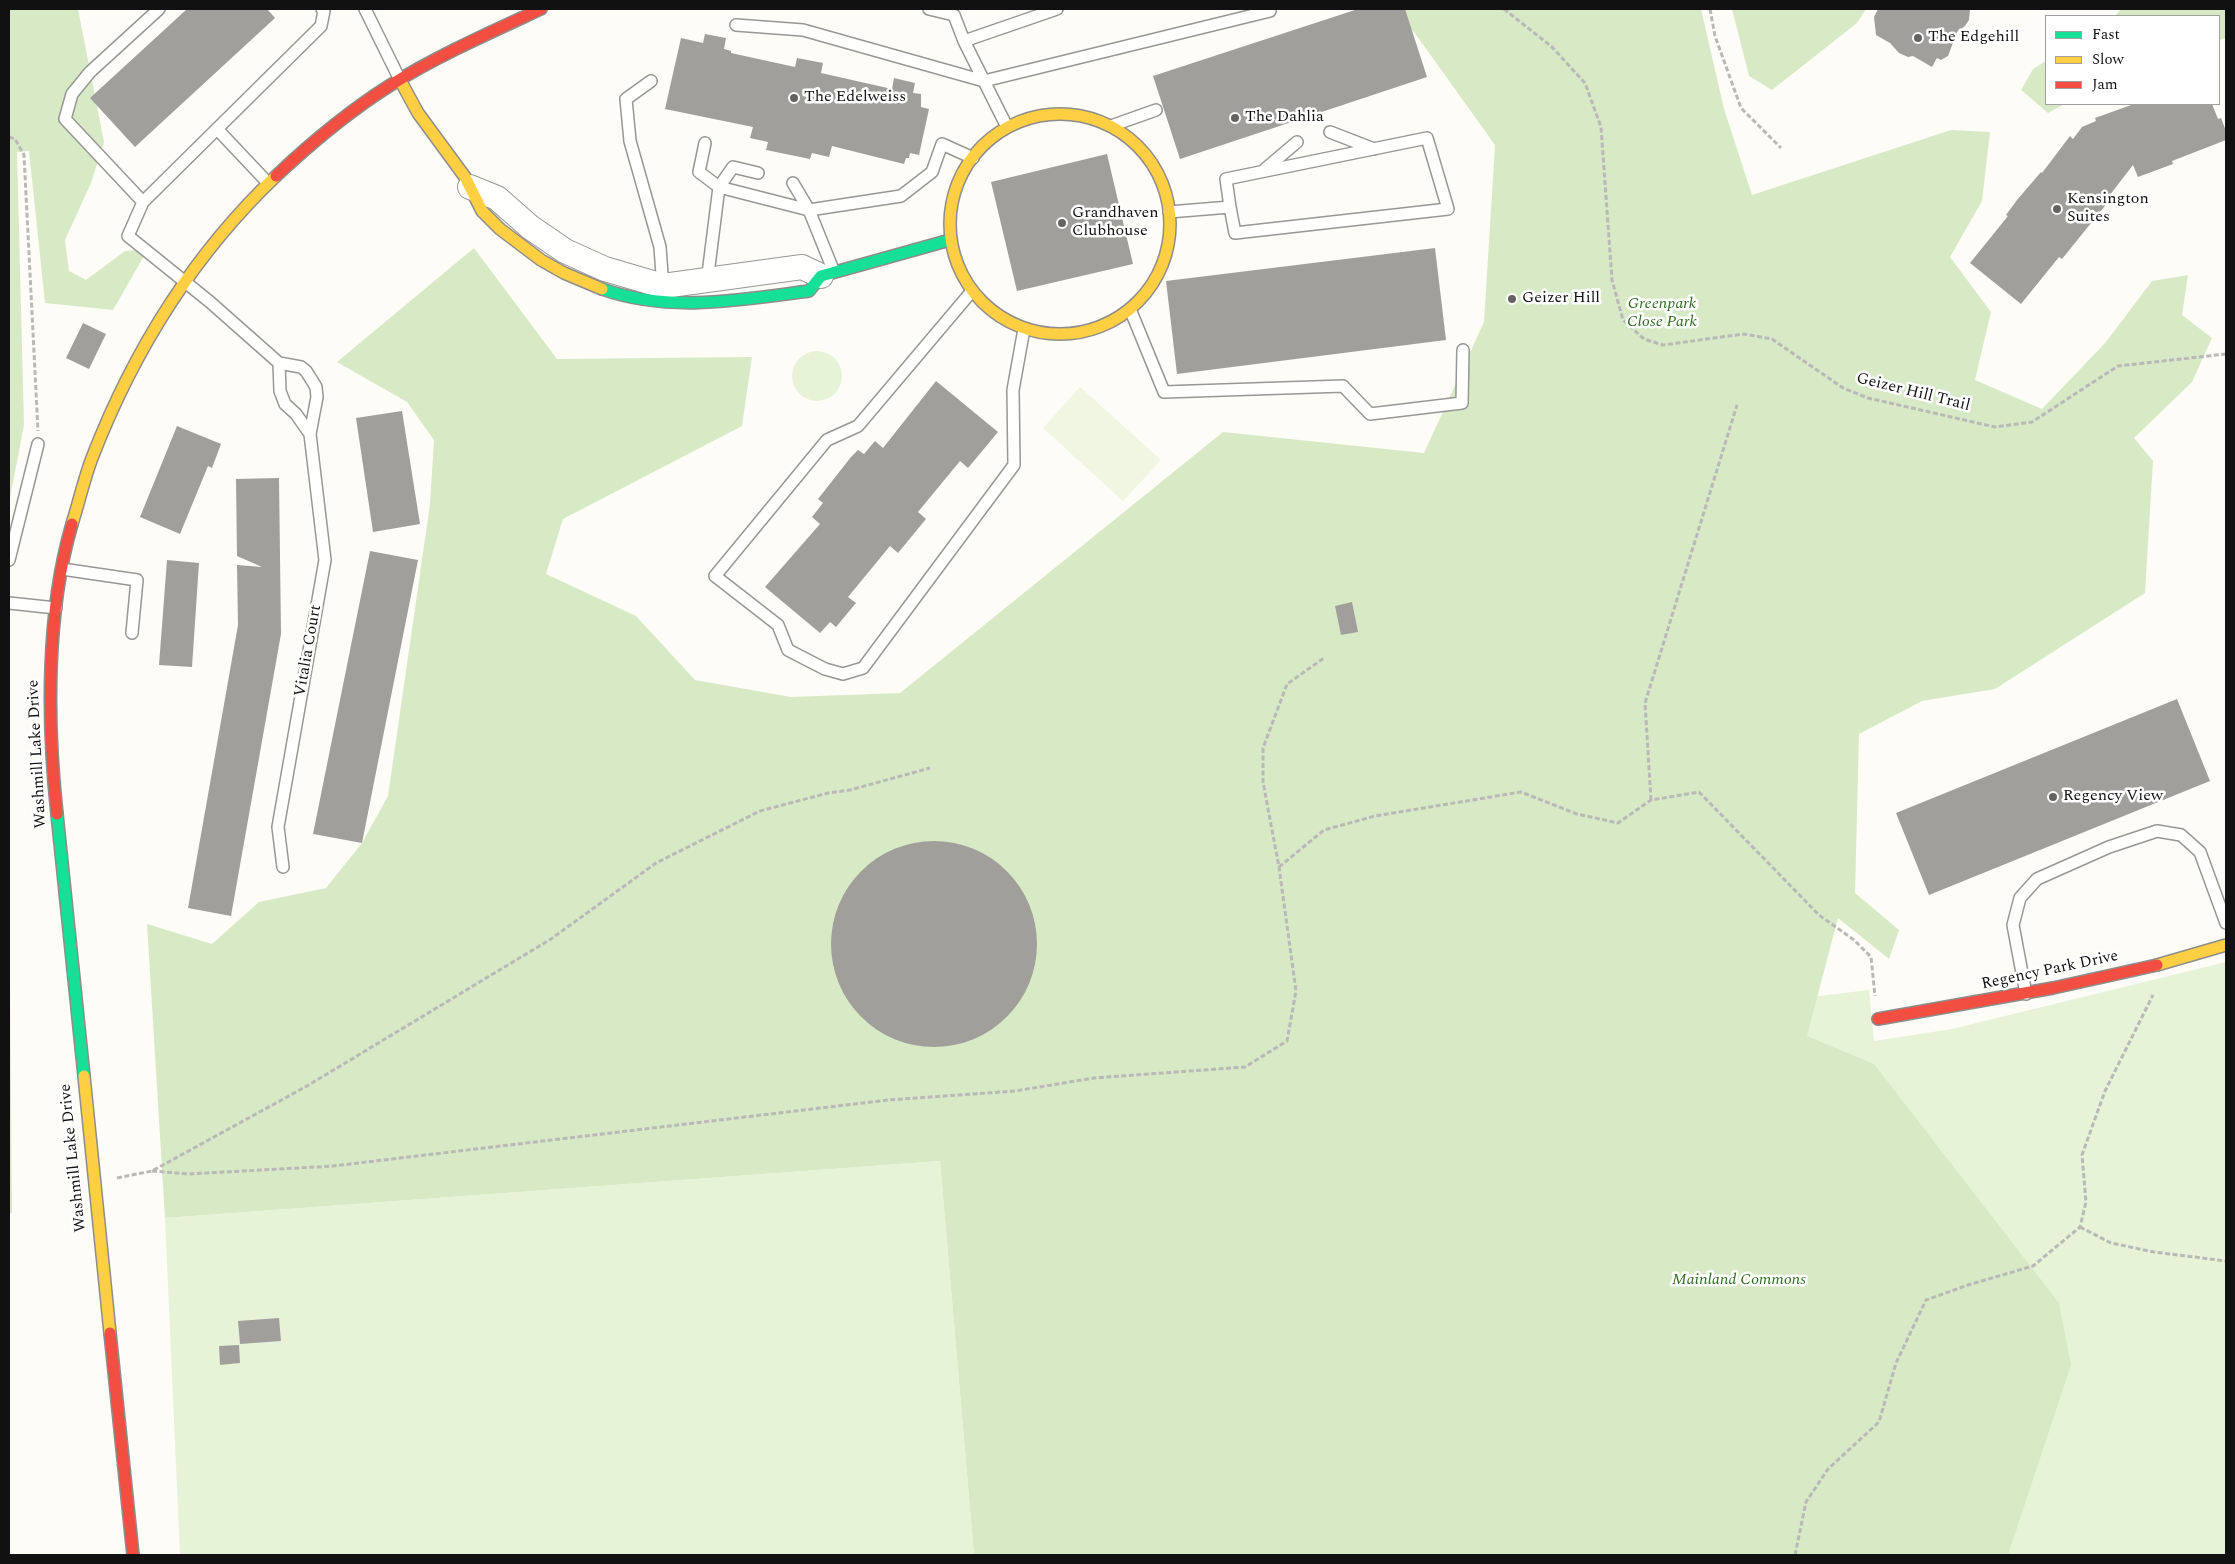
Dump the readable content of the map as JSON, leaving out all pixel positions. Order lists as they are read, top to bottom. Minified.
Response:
{"streets":{"street":["Washmill Lake Drive","Regency Park Drive"],"lane":["Vitalia Court"],"path":["Geizer Hill Trail"]},"crossings":[["Vitalia Court","Washmill Lake Drive"]],"parks":["Greenpark Close Park","Mainland Commons"],"places":["The Edgehill","The Edelweiss","The Dahlia","Kensington Suites","Grandhaven Clubhouse","Geizer Hill","Regency View"],"legend":["Fast","Slow","Jam"]}
